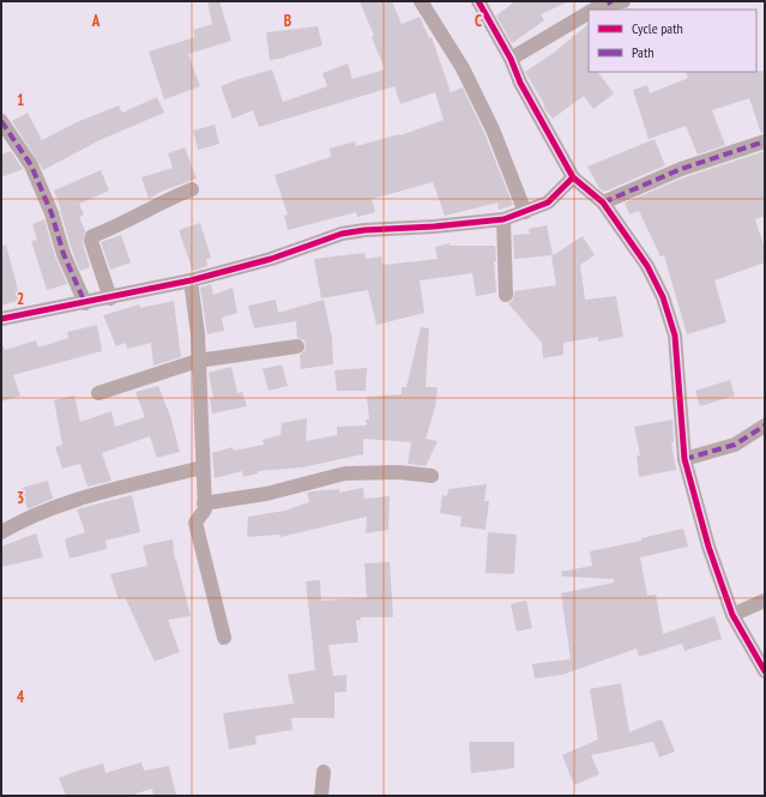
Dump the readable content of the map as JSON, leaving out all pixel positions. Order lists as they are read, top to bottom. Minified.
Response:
{"legend":["Cycle path","Path"],"grid":{"columns":["A","B","C"],"rows":["1","2","3","4"]}}
